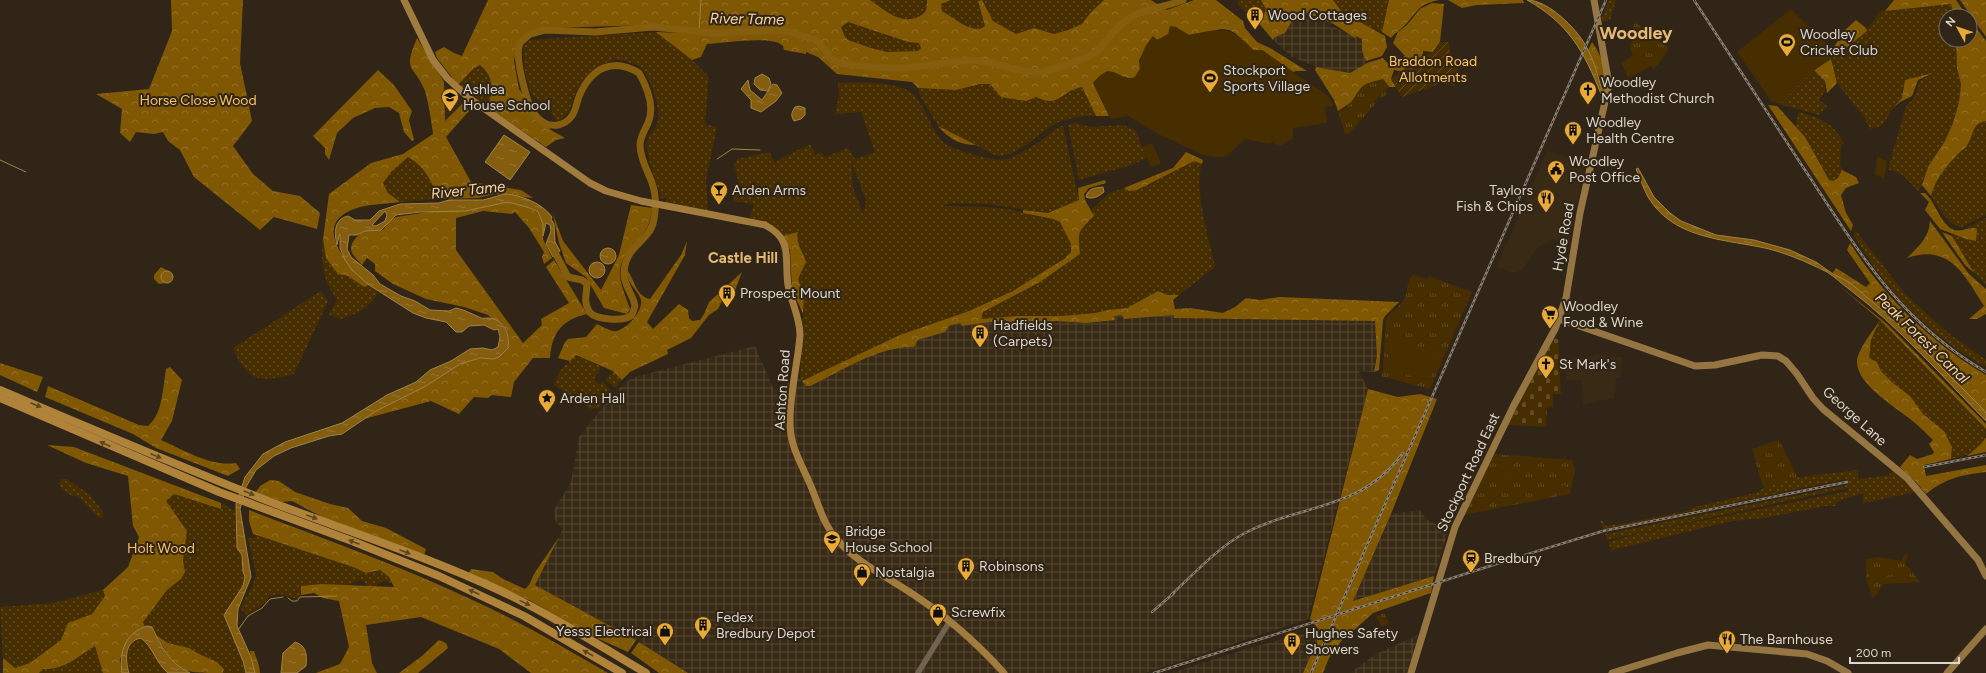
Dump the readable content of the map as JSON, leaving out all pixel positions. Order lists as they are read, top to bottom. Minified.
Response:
{"streets":{"highway":["Ashton Road"],"main road":["Hyde Road","George Lane","Stockport Road East"]},"crossings":[["Hyde Road","George Lane"],["Hyde Road","Stockport Road East"]],"districts":["Woodley","Castle Hill"],"water":["River Tame","Peak Forest Canal"],"parks":["Braddon Road Allotments","Horse Close Wood","Holt Wood"],"places":{"building":["Wood Cottages","Woodley Health Centre","Prospect Mount","Hadfields (Carpets)","Robinsons","Fedex Bredbury Depot","Hughes Safety Showers"],"sports":["Woodley Cricket Club","Stockport Sports Village"],"church":["Woodley Methodist Church","St Mark's"],"school or university":["Ashlea House School","Bridge House School"],"public building":["Woodley Post Office"],"bar":["Arden Arms"],"restaurant":["Taylors Fish & Chips","The Barnhouse"],"supermarket":["Woodley Food & Wine"],"place":["Arden Hall"],"station":["Bredbury"],"shop":["Nostalgia","Screwfix","Yesss Electrical"]},"scale_bar":"200 m","north":"top left"}
